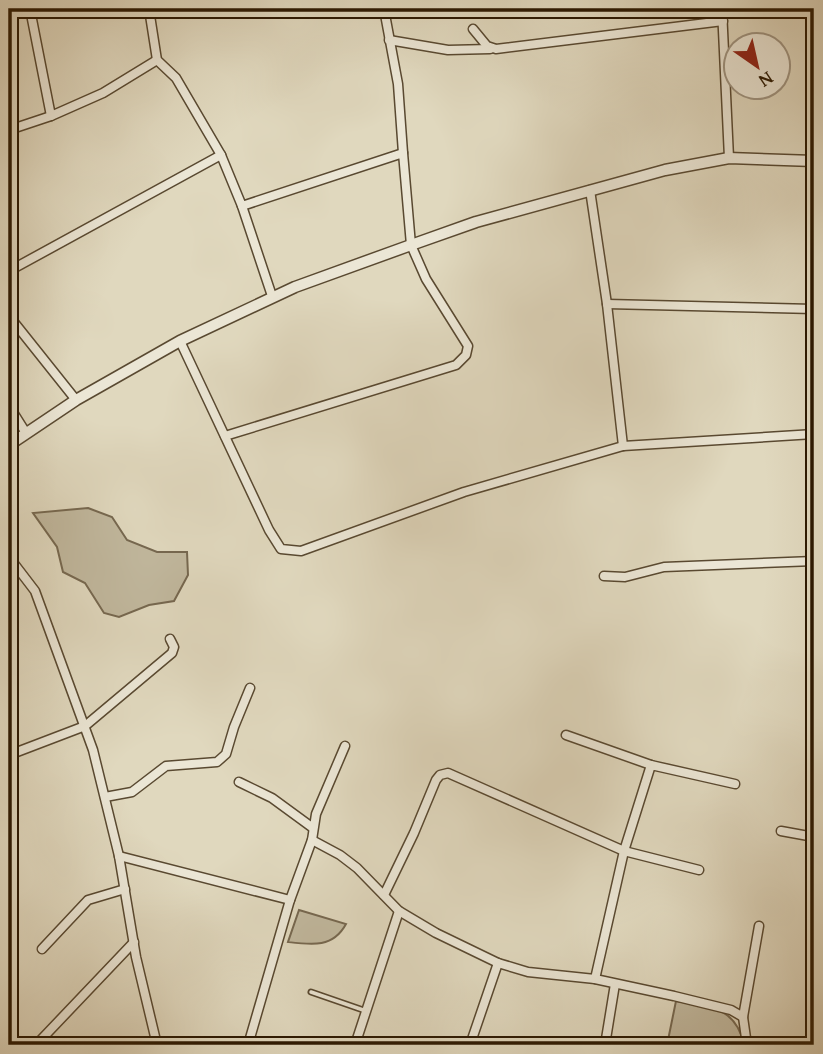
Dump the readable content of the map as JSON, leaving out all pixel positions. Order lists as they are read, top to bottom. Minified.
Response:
{"north":"bottom right"}
